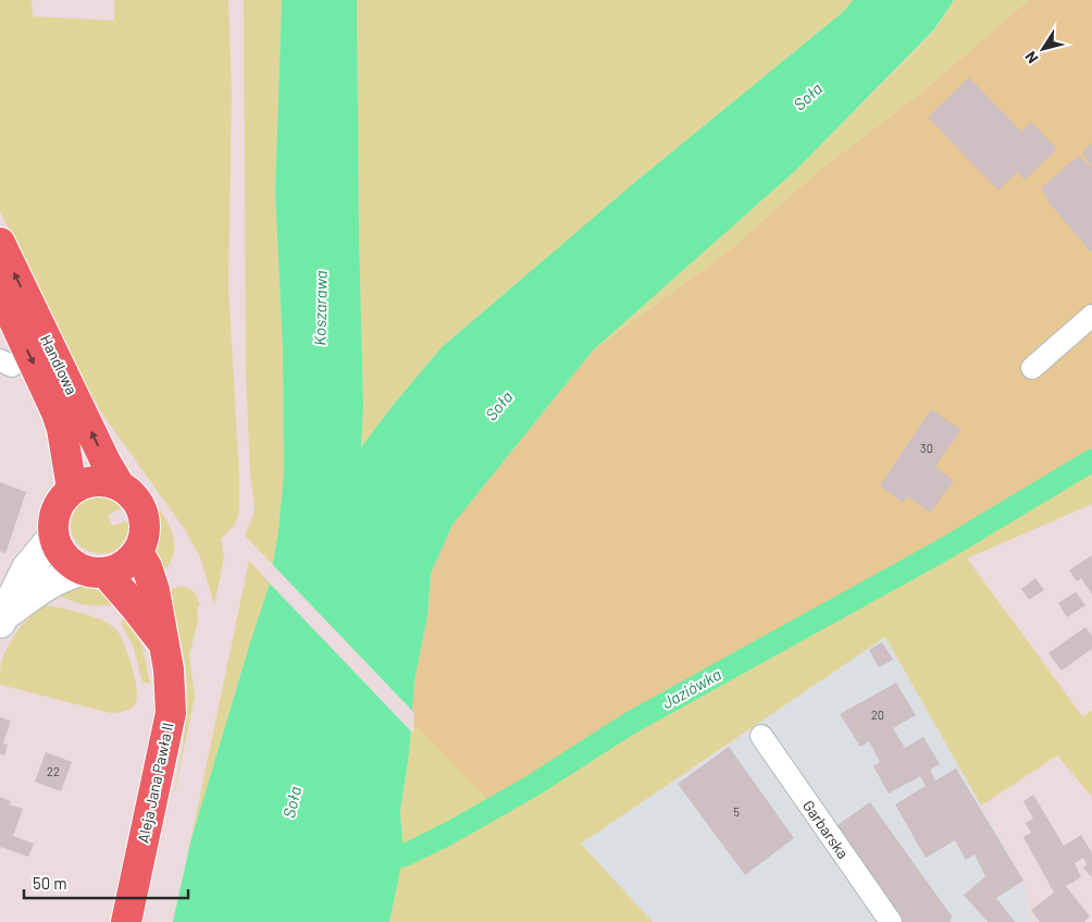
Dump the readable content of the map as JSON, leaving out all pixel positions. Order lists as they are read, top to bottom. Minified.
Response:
{"streets":{"main road":["Handlowa","Aleja Jana Pawła II"],"street":["Garbarska"]},"crossings":[["Handlowa","Aleja Jana Pawła II"]],"water":["Soła","Koszarawa","Jaziówka"],"house_numbers":["30","20","22","5"],"scale_bar":"50 m","north":"bottom left"}
